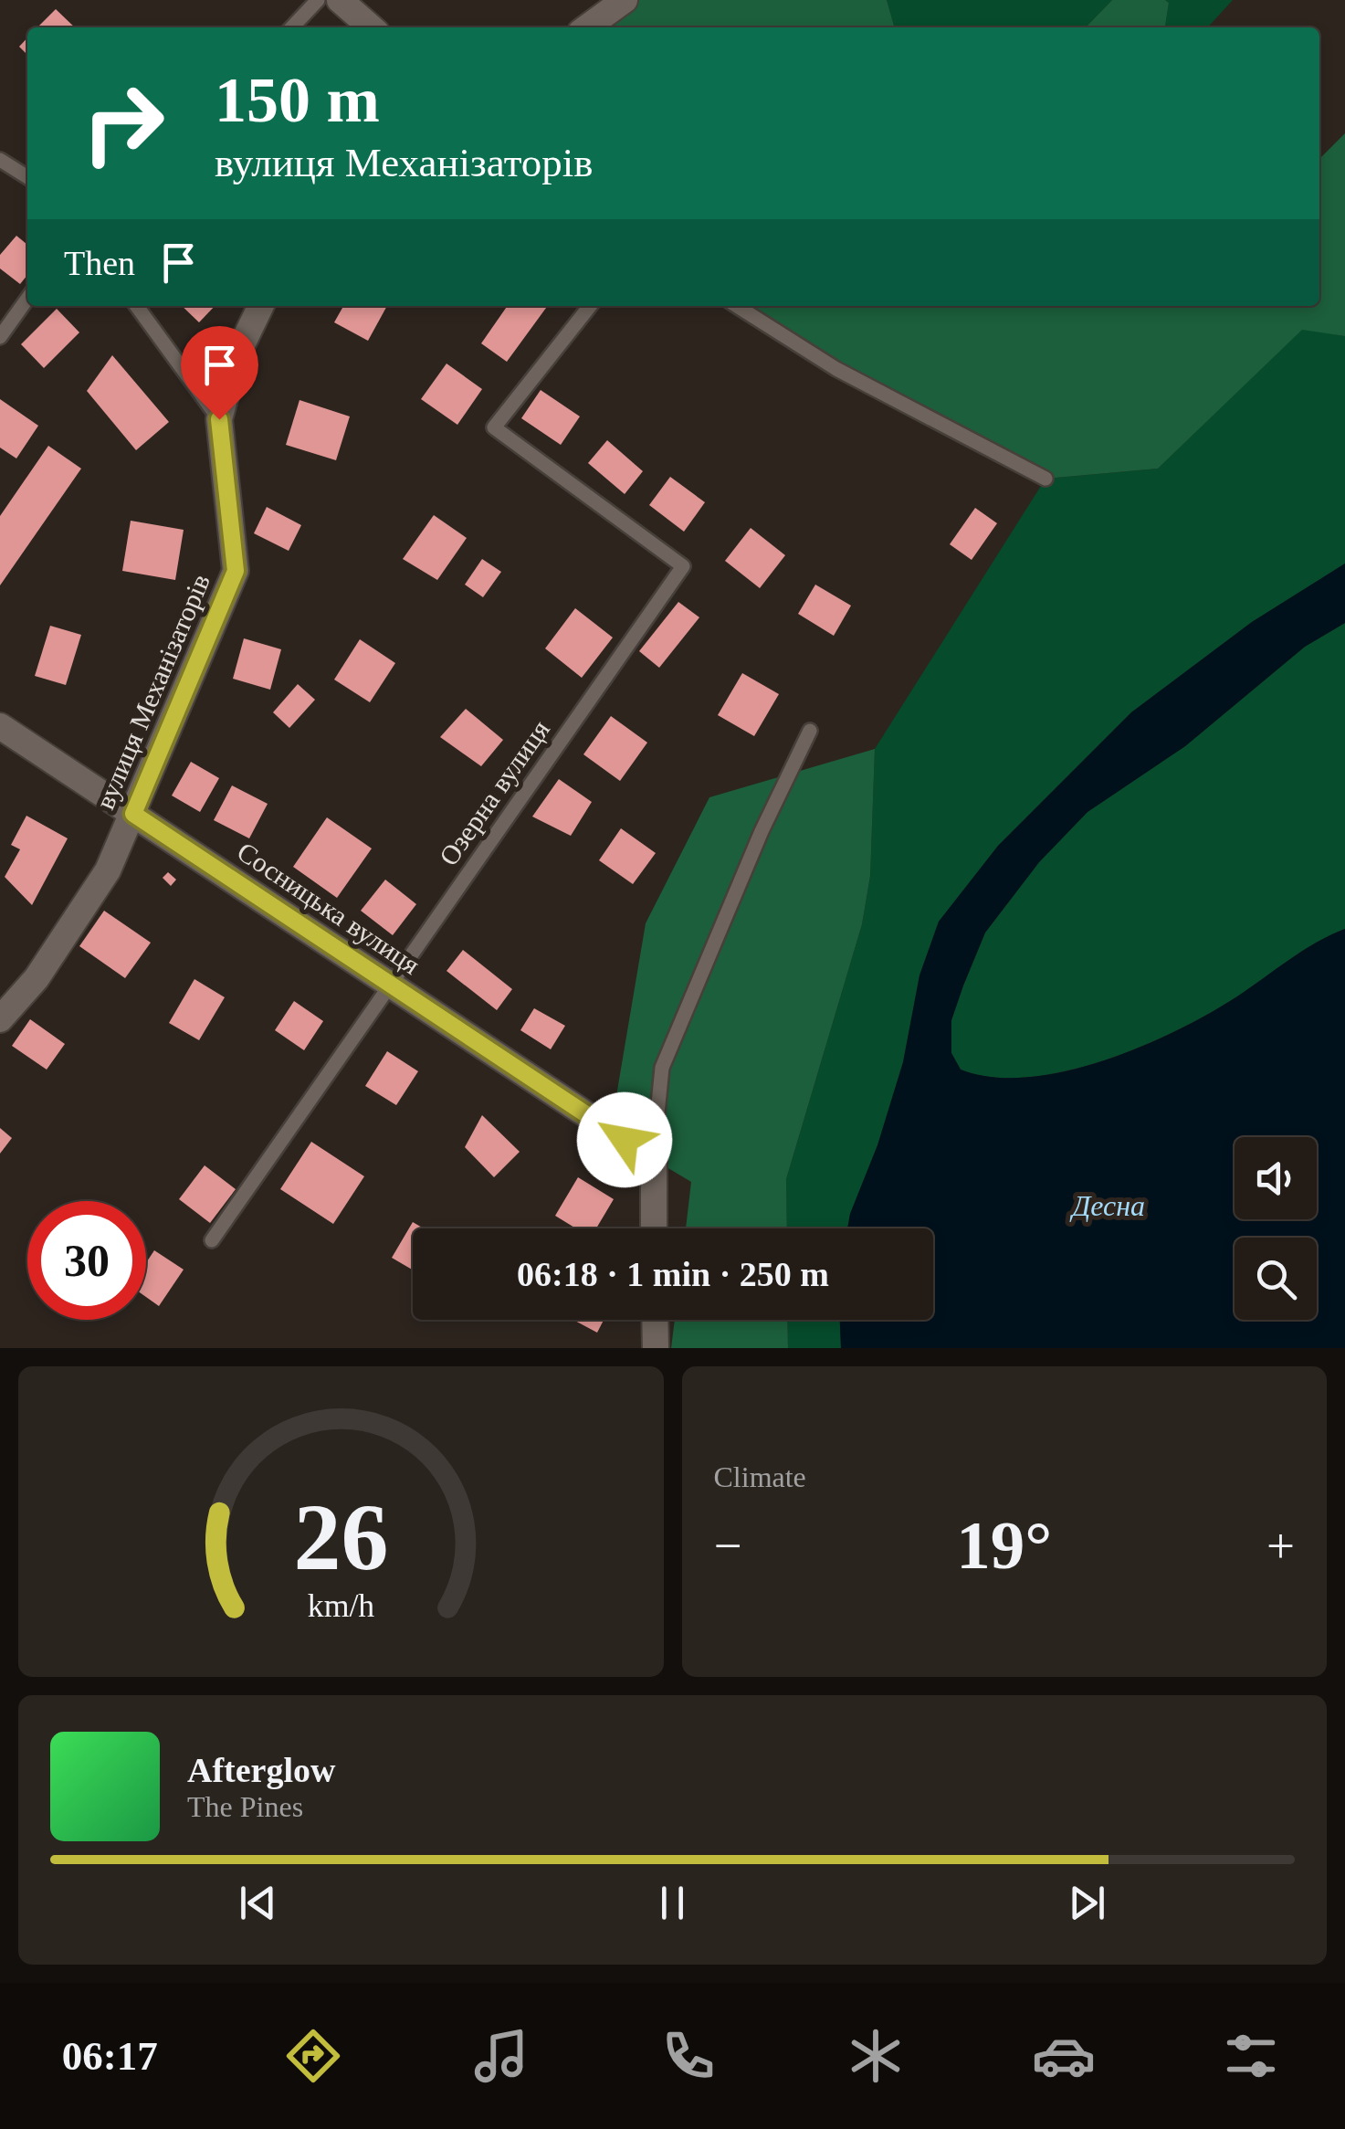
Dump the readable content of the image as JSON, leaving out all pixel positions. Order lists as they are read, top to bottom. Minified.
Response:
{"streets":{"street":["вулиця Механізаторів","Сосницька вулиця"],"lane":["Озерна вулиця"]},"crossings":[["вулиця Механізаторів","Сосницька вулиця"],["Озерна вулиця","Сосницька вулиця"]],"water":["Десна"],"page":{"turn":["150 m","вулиця Механізаторів"],"then":"Then","limit":"30","trip":"06:18 · 1 min · 250 m","tile":"Climate","heat":["−","19°","+"],"song":["Afterglow","The Pines"],"tabs":"06:17","gauge":["26","km/h"]}}
